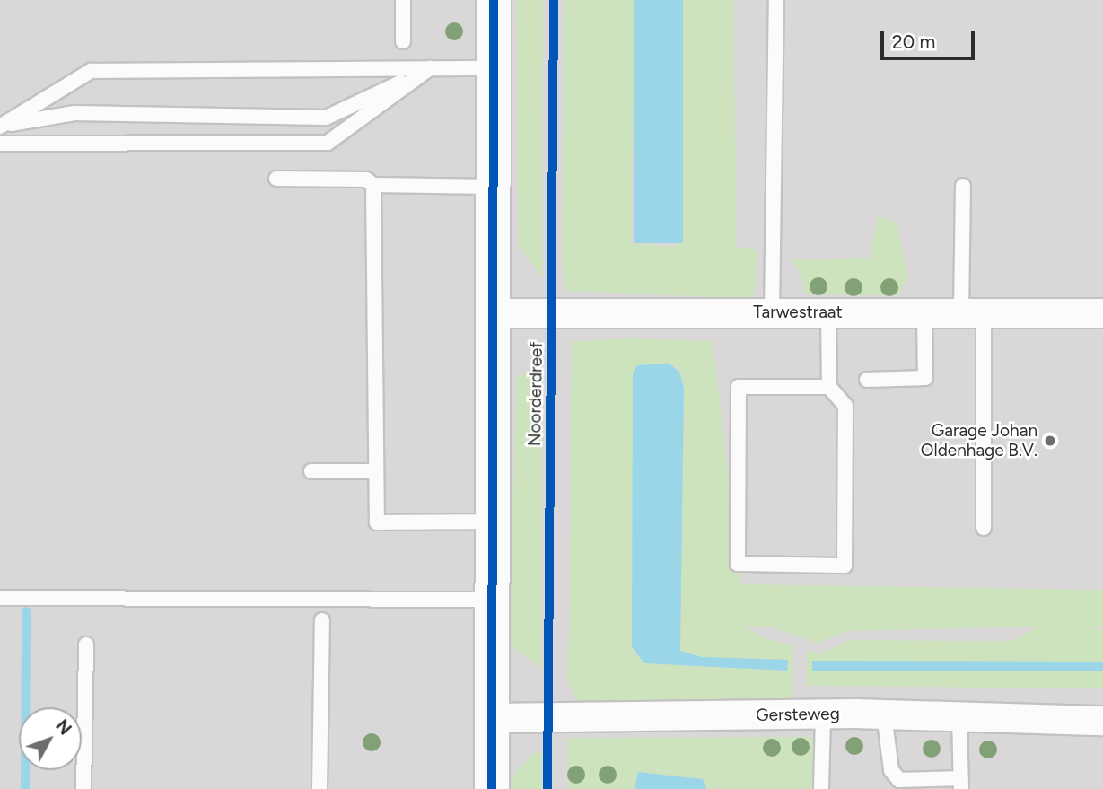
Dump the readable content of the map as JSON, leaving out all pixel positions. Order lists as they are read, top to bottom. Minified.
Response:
{"streets":{"street":["Tarwestraat","Gersteweg"],"cycle path":["Noorderdreef"]},"places":["Garage Johan Oldenhage B.V."],"scale_bar":"20 m","north":"top right"}
